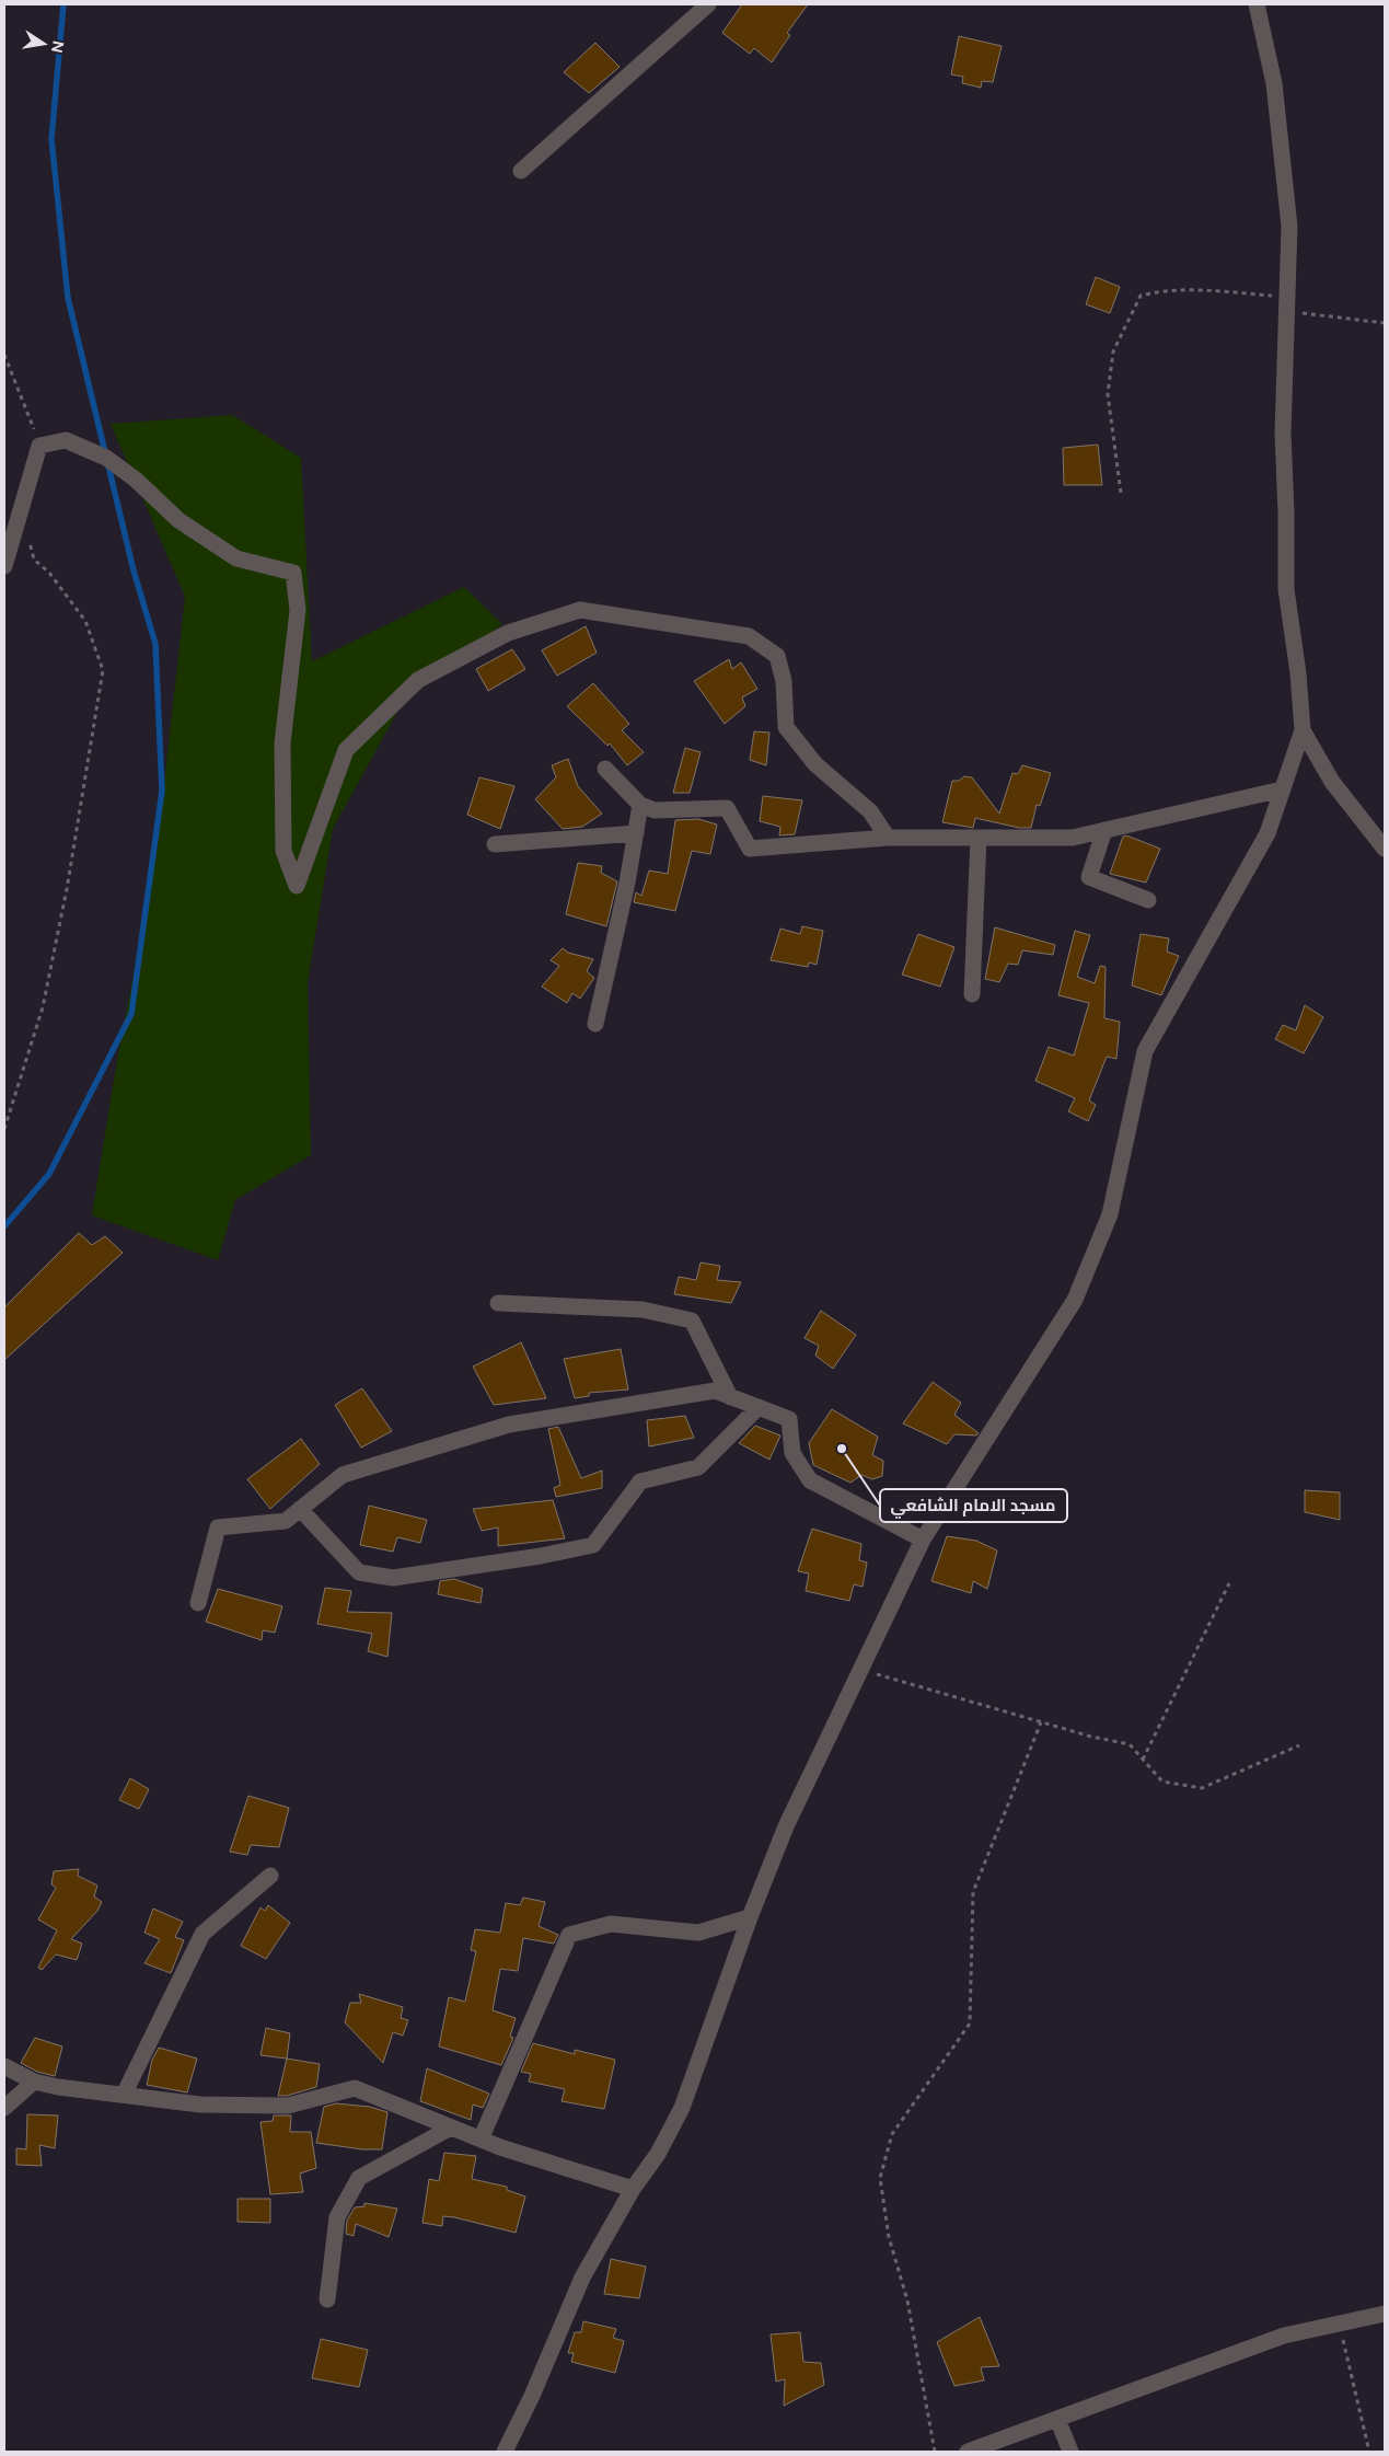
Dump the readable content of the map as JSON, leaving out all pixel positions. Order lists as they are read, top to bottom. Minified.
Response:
{"places":["مسجد الامام الشافعي"],"north":"right"}
